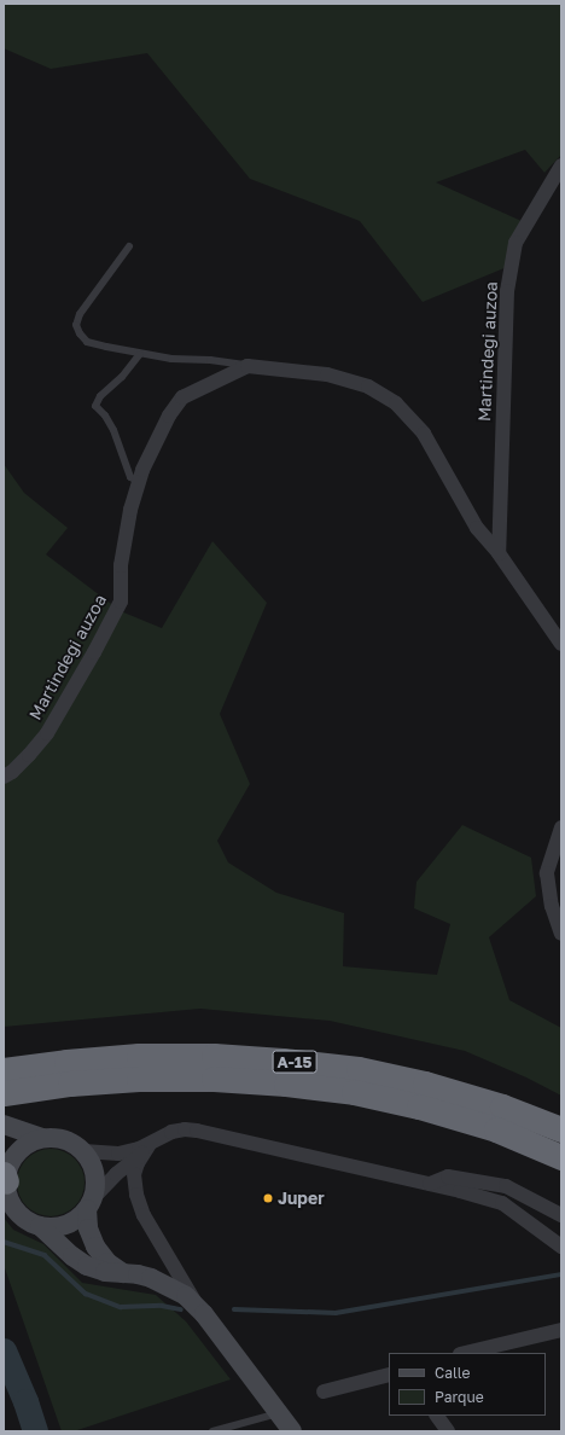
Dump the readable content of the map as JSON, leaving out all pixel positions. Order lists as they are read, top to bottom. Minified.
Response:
{"streets":{"highway":["A-15"],"street":["Martindegi auzoa"]},"places":["Juper"],"legend":["Calle","Parque"]}
